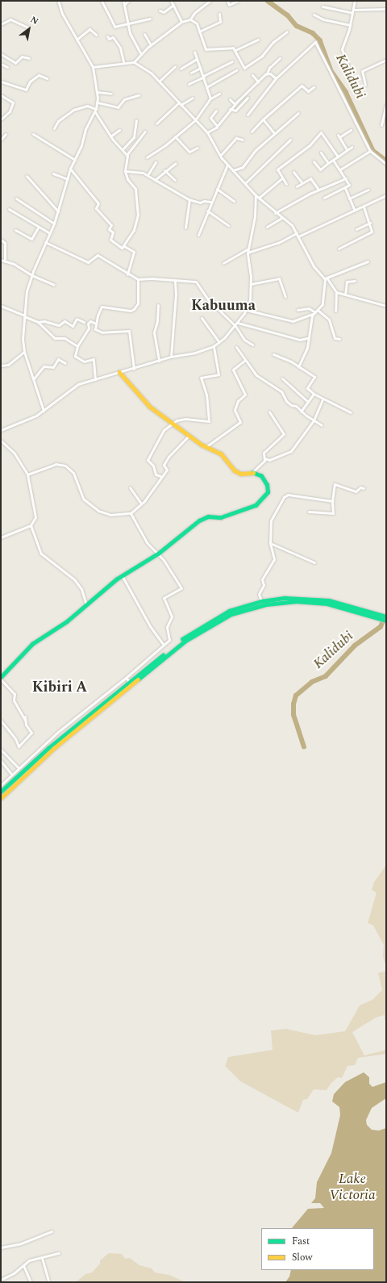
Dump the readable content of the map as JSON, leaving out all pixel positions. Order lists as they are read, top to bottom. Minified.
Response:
{"districts":["Kabuuma","Kibiri A"],"water":["Kalidubi","Lake Victoria"],"legend":["Fast","Slow"],"north":"top right"}
